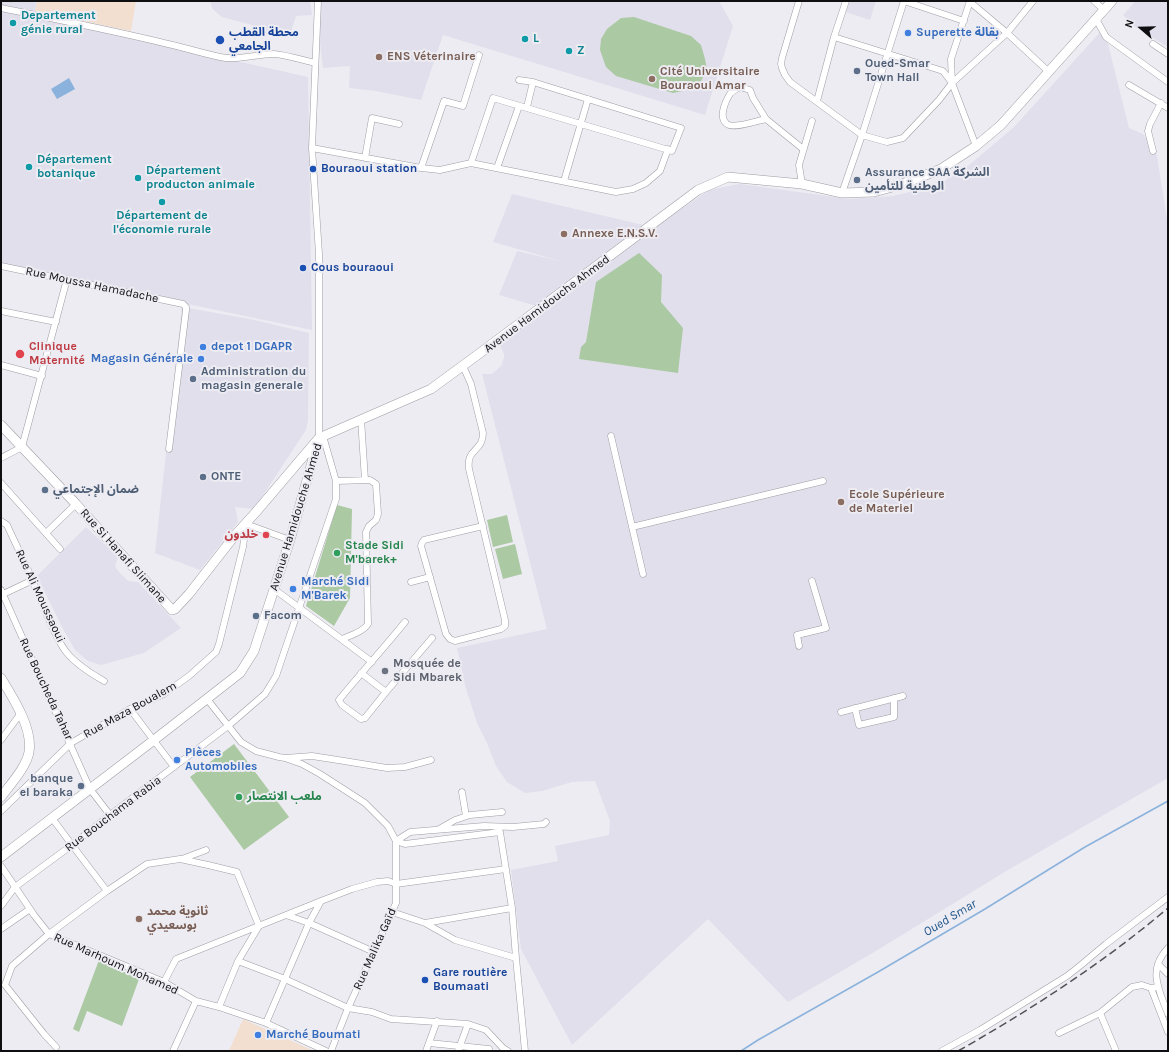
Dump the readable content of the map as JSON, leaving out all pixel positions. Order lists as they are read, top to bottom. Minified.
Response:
{"streets":{"main road":["Avenue Hamidouche Ahmed","Rue Si Hanafi Slimane"],"street":["Rue Moussa Hamadache","Rue Ali Moussaoui","Rue Boucheda Tahar","Rue Maza Boualem","Rue Bouchama Rabia","Rue Malika Gaïd","Rue Marhoum Mohamed"]},"crossings":[["Avenue Hamidouche Ahmed","Rue Si Hanafi Slimane"],["Avenue Hamidouche Ahmed","Rue Boucheda Tahar"],["Avenue Hamidouche Ahmed","Rue Bouchama Rabia"],["Rue Si Hanafi Slimane","Rue Maza Boualem"],["Rue Si Hanafi Slimane","Rue Bouchama Rabia"],["Rue Boucheda Tahar","Rue Maza Boualem"],["Rue Boucheda Tahar","Rue Bouchama Rabia"],["Rue Bouchama Rabia","Rue Marhoum Mohamed"]],"water":["Oued Smar"],"places":["Departement génie rural","Superette بقالة","L","محطة القطب الجامعي","Z","ENS Véterinaire","Oued-Smar Town Hall","Cité Universitaire Bouraoui Amar","Département botanique","Bouraoui station","Département producton animale","Assurance SAA الشركة الوطنية للتأمين","Département de l'économie rurale","Annexe E.N.S.V.","Cous bouraoui","depot 1 DGAPR","Clinique Maternité","Magasin Générale","Administration du magasin generale","ONTE","ضمان الإجتماعي","Ecole Supérieure de Materiel","خلدون","Stade Sidi M'barek+","Marché Sidi M'Barek","Facom","Mosquée de Sidi Mbarek","Pièces Automobiles","banque el baraka","ملعب الانتصار","ثانوية محمد بوسعيدي","Gare routière Boumaati","Marché Boumati"],"north":"left"}
